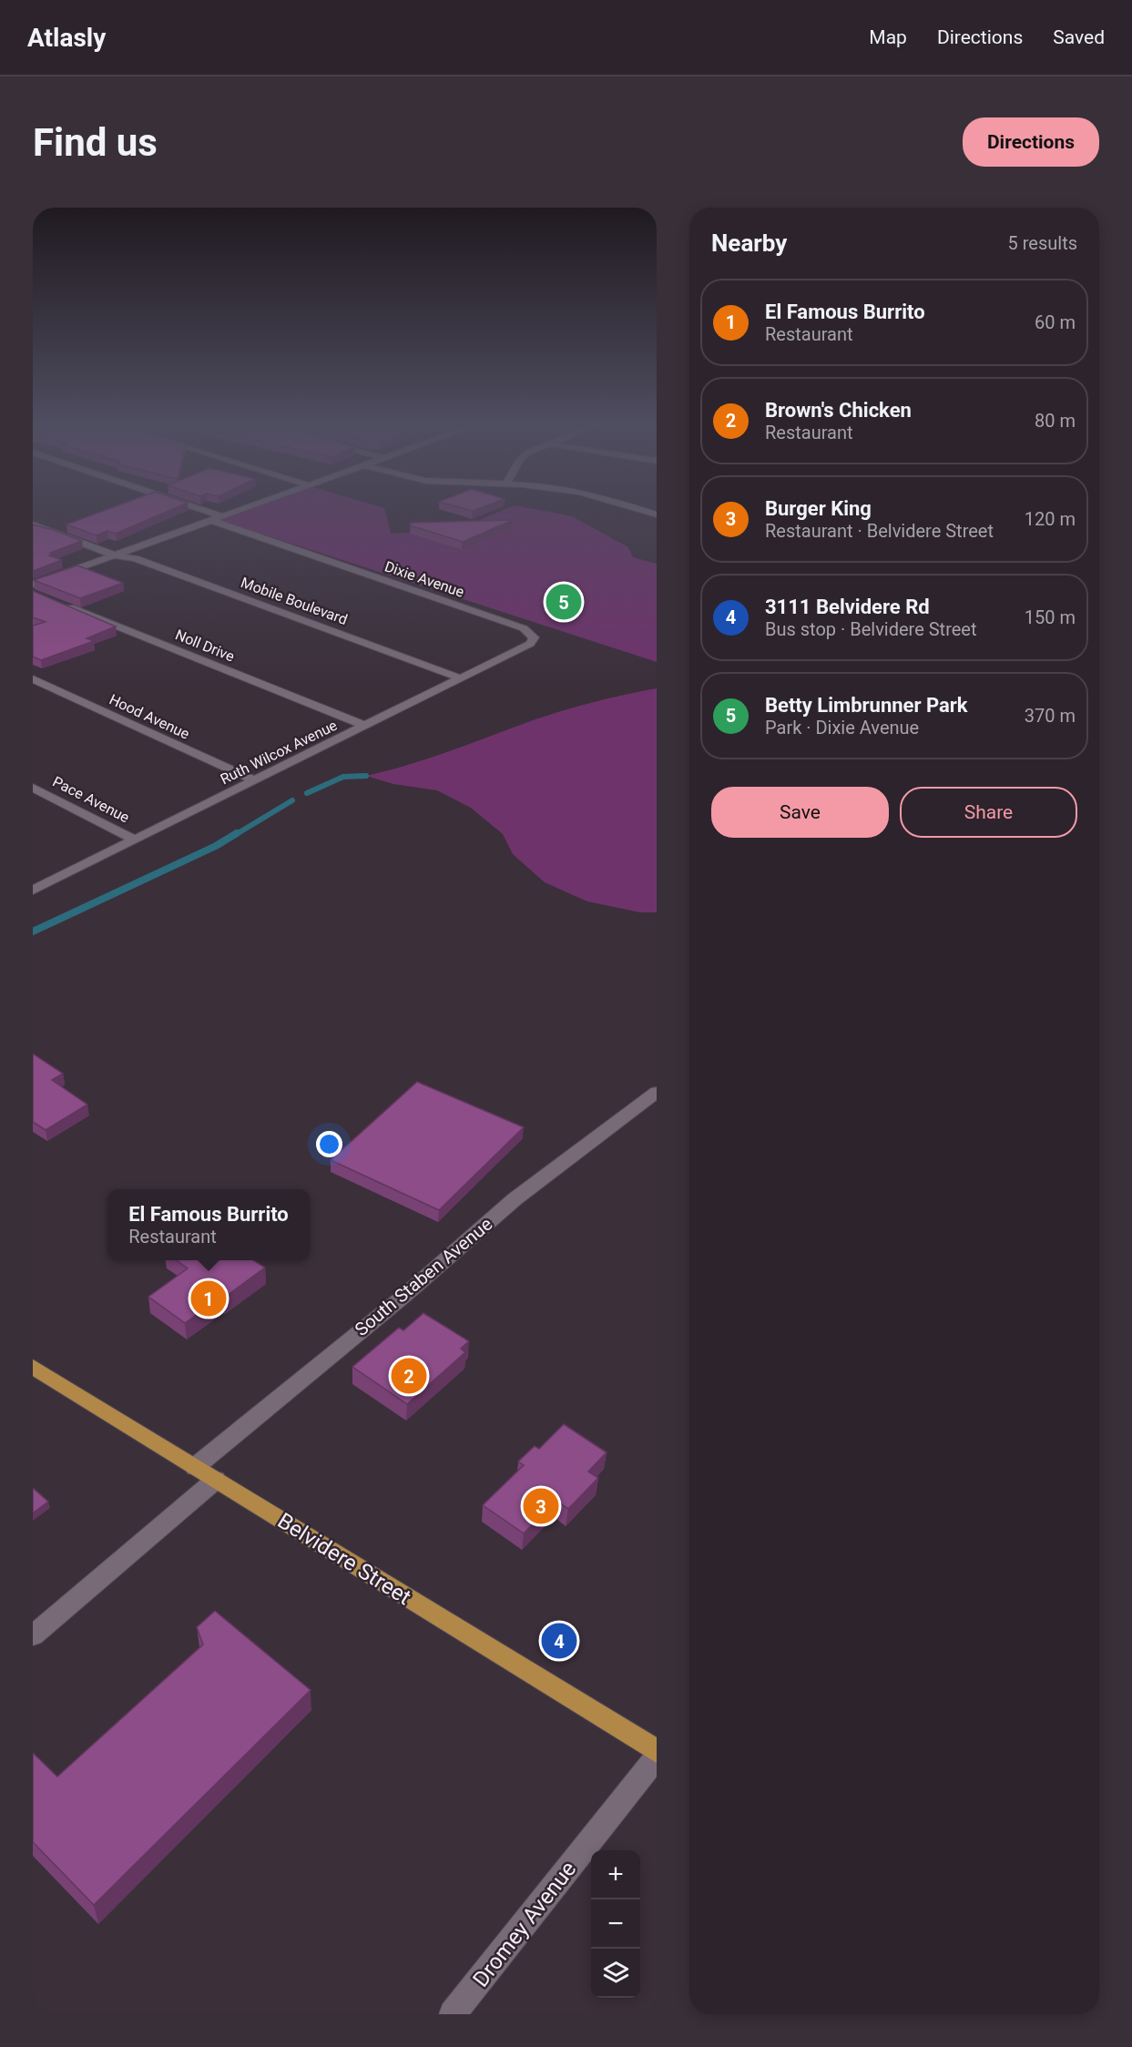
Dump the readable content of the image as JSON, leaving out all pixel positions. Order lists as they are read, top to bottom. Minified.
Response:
{"streets":{"main road":["Belvidere Street"],"street":["Dixie Avenue","Mobile Boulevard","Noll Drive","Hood Avenue","Ruth Wilcox Avenue","Pace Avenue","South Staben Avenue","Dromey Avenue"]},"crossings":[["Dixie Avenue","Ruth Wilcox Avenue"],["Mobile Boulevard","Ruth Wilcox Avenue"],["Noll Drive","Ruth Wilcox Avenue"],["Hood Avenue","Ruth Wilcox Avenue"],["Ruth Wilcox Avenue","Pace Avenue"],["South Staben Avenue","Belvidere Street"]],"page":{"header":"Atlasly","nav":["Map","Directions","Saved"],"buttons":["Directions",["Save","Share"]],"title":"Find us","heading":["Nearby","5 results"],"list":[{"mark":"1","name":"El Famous Burrito","note":"Restaurant","value":"60 m"},{"mark":"2","name":"Brown's Chicken","note":"Restaurant","value":"80 m"},{"mark":"3","name":"Burger King","note":"Restaurant · Belvidere Street","value":"120 m"},{"mark":"4","name":"3111 Belvidere Rd","note":"Bus stop · Belvidere Street","value":"150 m"},{"mark":"5","name":"Betty Limbrunner Park","note":"Park · Dixie Avenue","value":"370 m"}],"pins":["5","1","2","3","4"],"popup":["El Famous Burrito","Restaurant"],"map_buttons":["+","−"]}}
